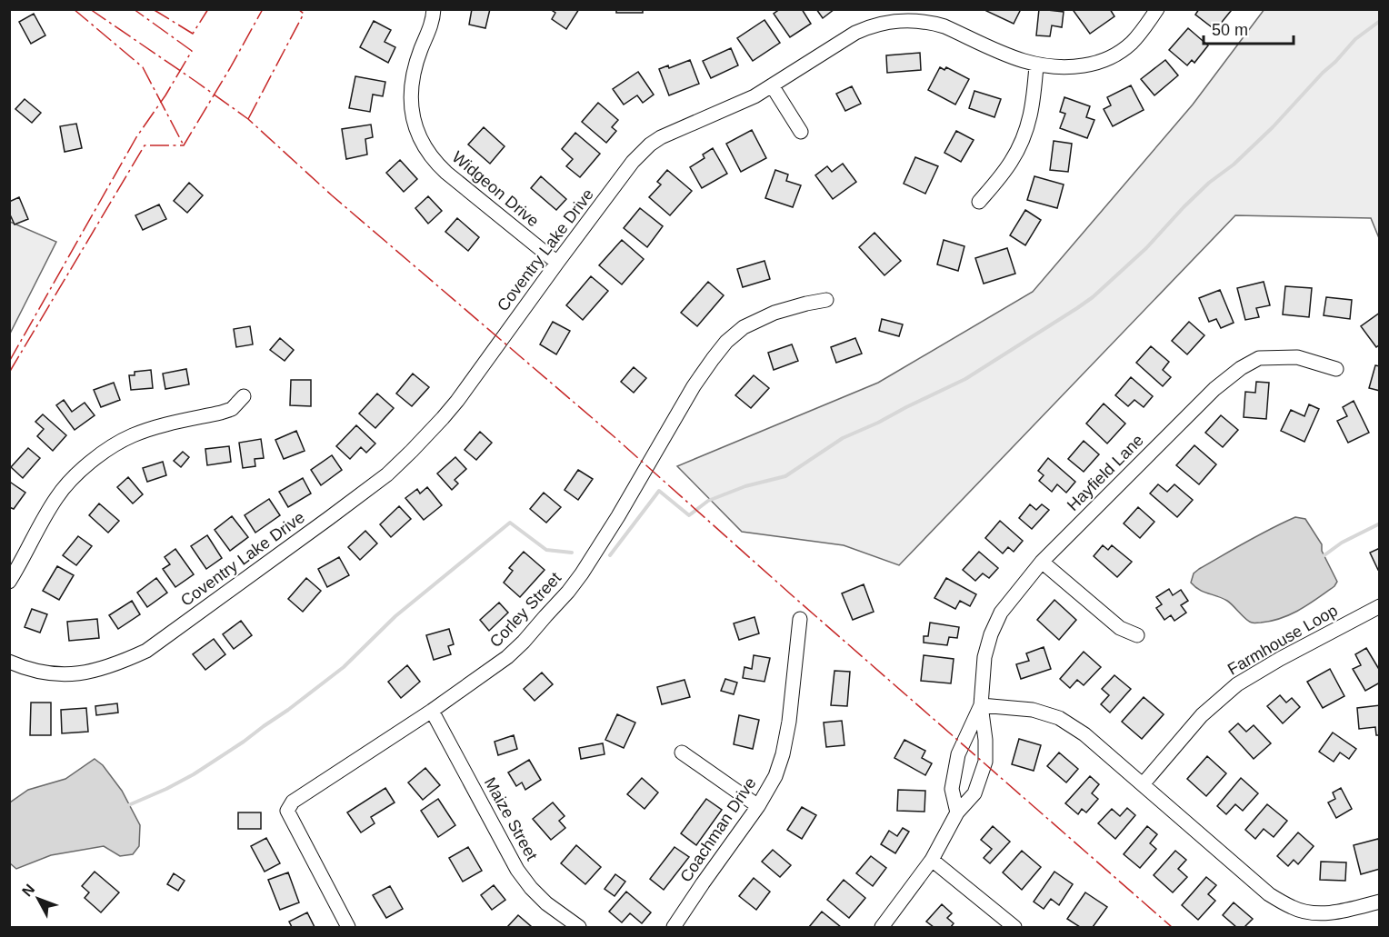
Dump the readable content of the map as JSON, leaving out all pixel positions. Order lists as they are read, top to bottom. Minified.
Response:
{"streets":{"street":["Widgeon Drive","Coventry Lake Drive","Hayfield Lane","Corley Street","Farmhouse Loop","Maize Street","Coachman Drive"]},"crossings":[["Widgeon Drive","Coventry Lake Drive"],["Corley Street","Maize Street"]],"scale_bar":"50 m","north":"top left"}
